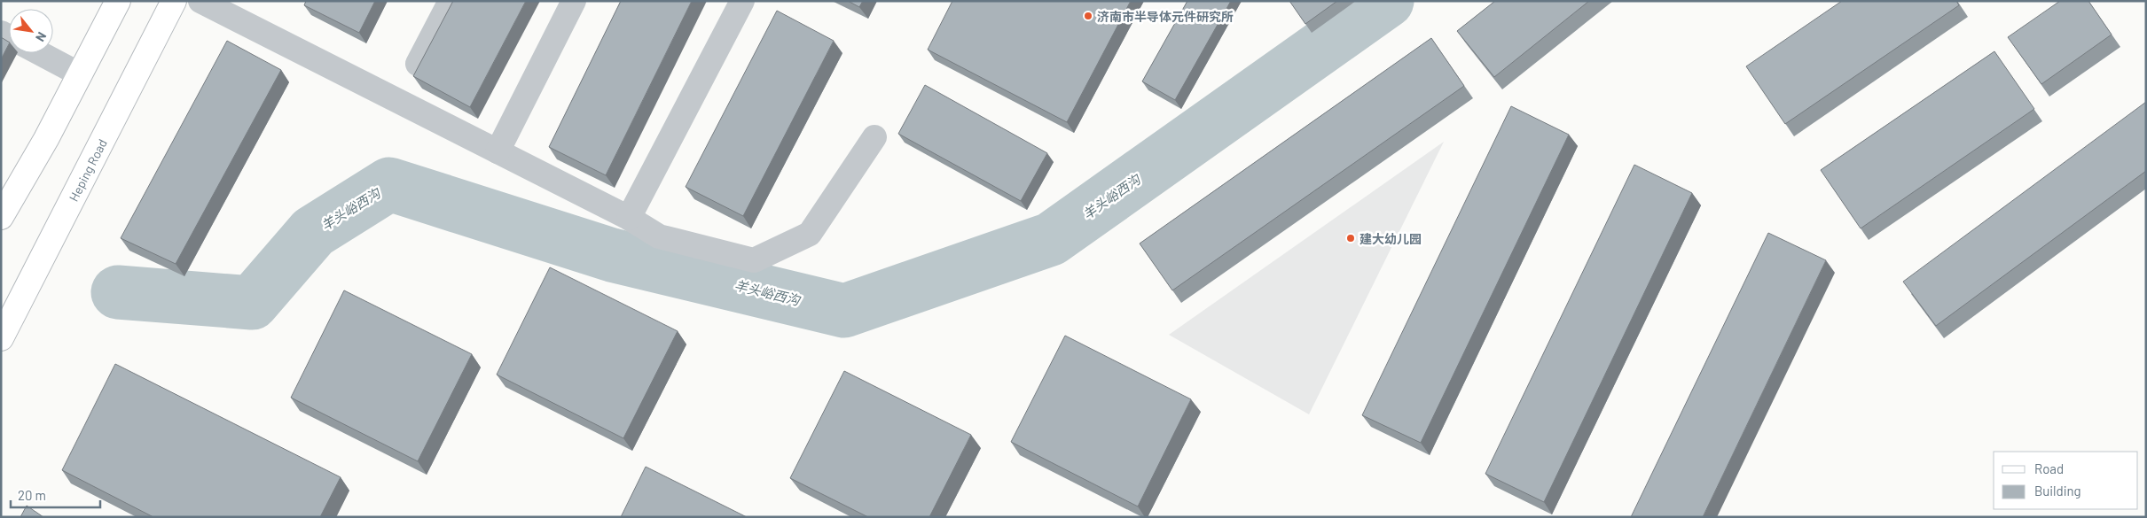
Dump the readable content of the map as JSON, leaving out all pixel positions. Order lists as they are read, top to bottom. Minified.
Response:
{"streets":{"main road":["Heping Road"]},"water":["羊头峪西沟"],"places":["济南市半导体元件研究所","建大幼儿园"],"legend":["Road","Building"],"scale_bar":"20 m","north":"bottom right"}
